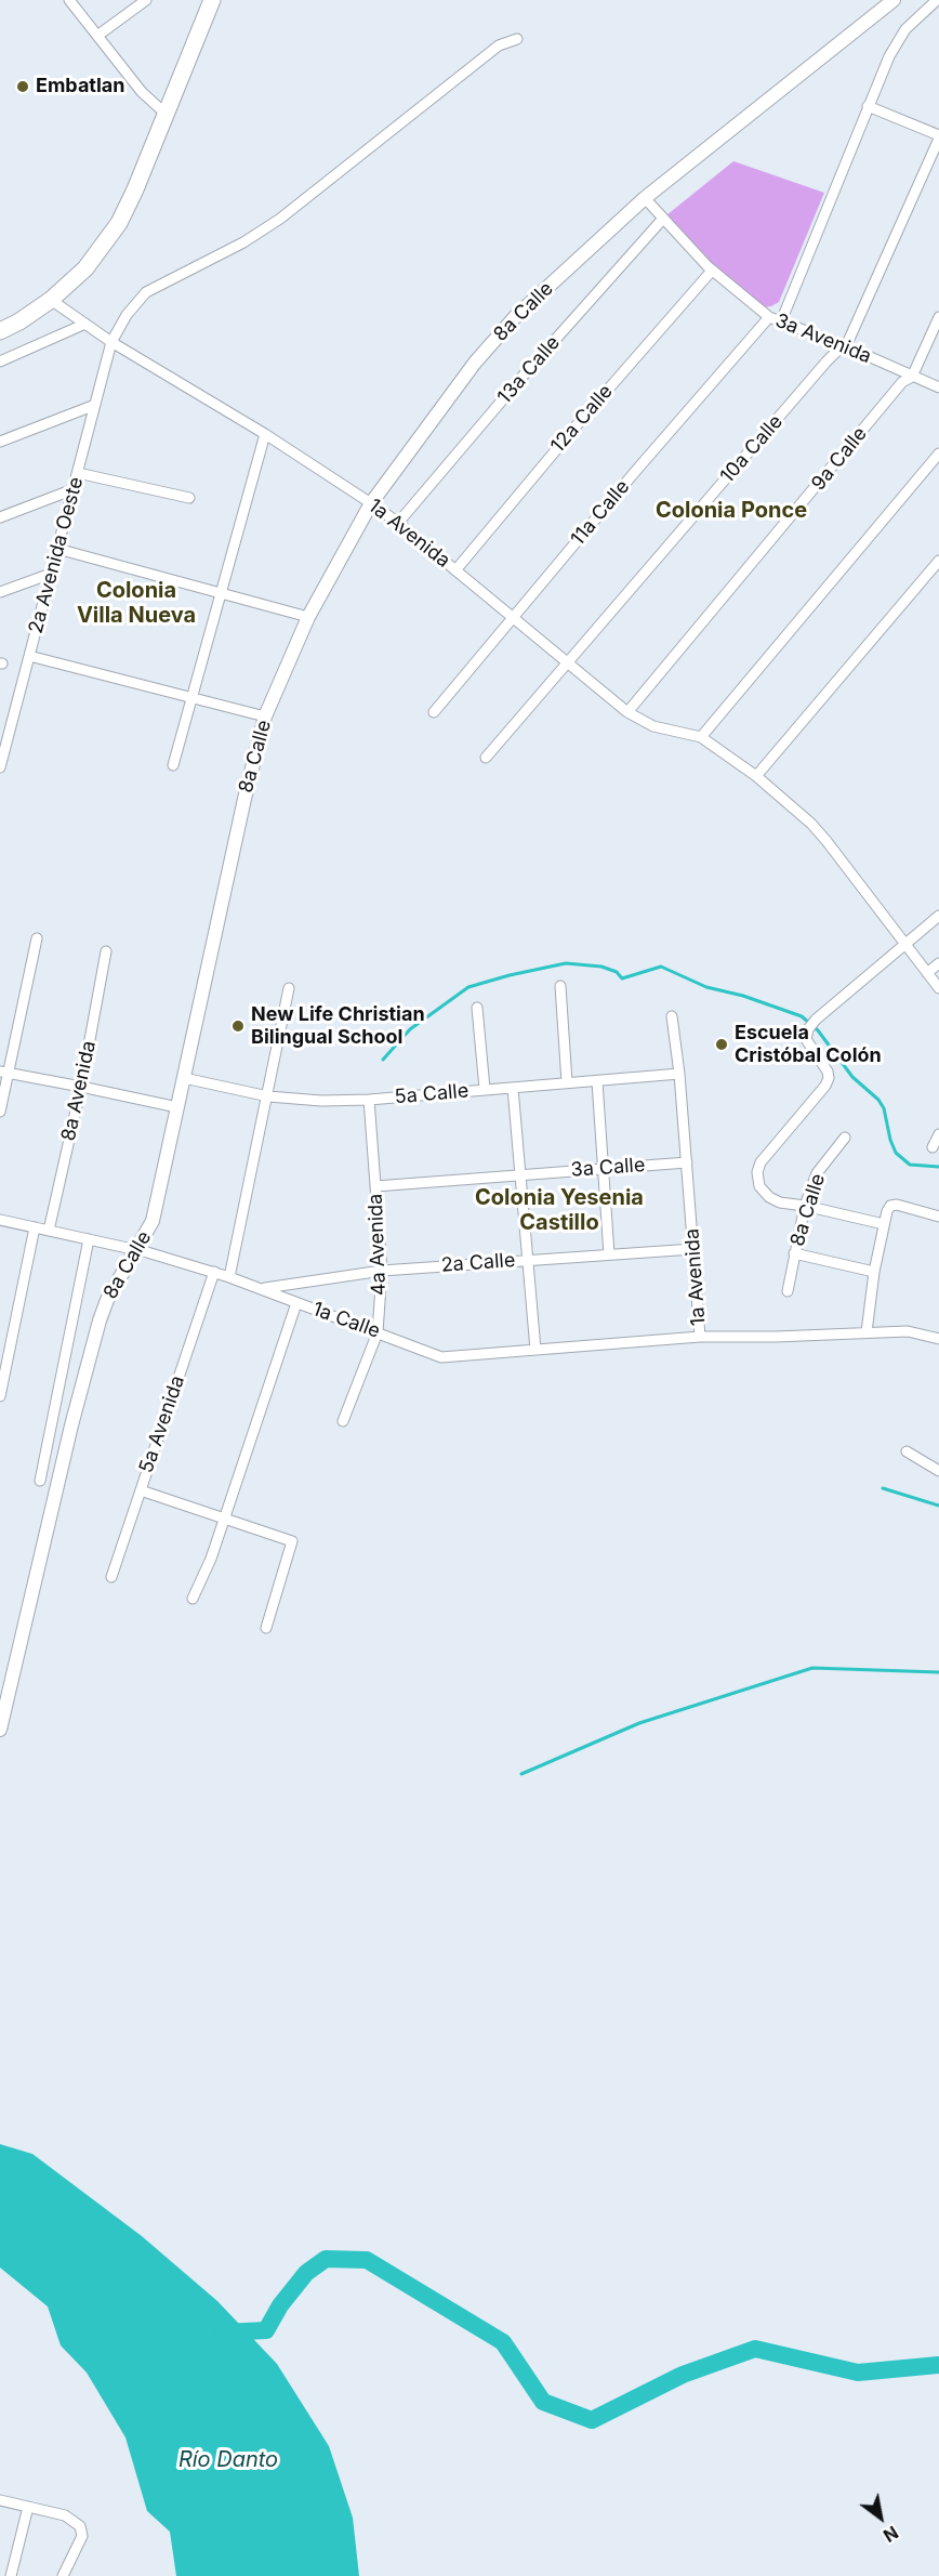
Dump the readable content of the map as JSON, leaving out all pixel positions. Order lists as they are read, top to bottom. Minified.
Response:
{"streets":{"street":["8a Calle","3a Avenida","13a Calle","12a Calle","10a Calle","9a Calle","11a Calle","1a Avenida","2a Avenida Oeste","8a Avenida","5a Calle","3a Calle","4a Avenida","2a Calle","1a Calle","5a Avenida"]},"crossings":[["8a Calle","3a Avenida"],["8a Calle","1a Avenida"],["8a Calle","5a Calle"],["8a Calle","1a Calle"],["3a Avenida","13a Calle"],["3a Avenida","12a Calle"],["3a Avenida","10a Calle"],["3a Avenida","9a Calle"],["3a Avenida","11a Calle"],["13a Calle","1a Avenida"],["12a Calle","1a Avenida"],["10a Calle","1a Avenida"],["9a Calle","1a Avenida"],["11a Calle","1a Avenida"],["1a Avenida","2a Avenida Oeste"],["1a Avenida","5a Calle"],["1a Avenida","3a Calle"],["1a Avenida","2a Calle"],["1a Avenida","1a Calle"],["8a Avenida","1a Calle"],["5a Calle","4a Avenida"],["3a Calle","4a Avenida"],["4a Avenida","2a Calle"],["4a Avenida","1a Calle"],["2a Calle","1a Calle"],["1a Calle","5a Avenida"]],"districts":["Colonia Ponce","Colonia Villa Nueva","Colonia Yesenia Castillo"],"water":["Río Danto"],"places":["Embatlan","New Life Christian Bilingual School","Escuela Cristóbal Colón"],"north":"bottom right"}
